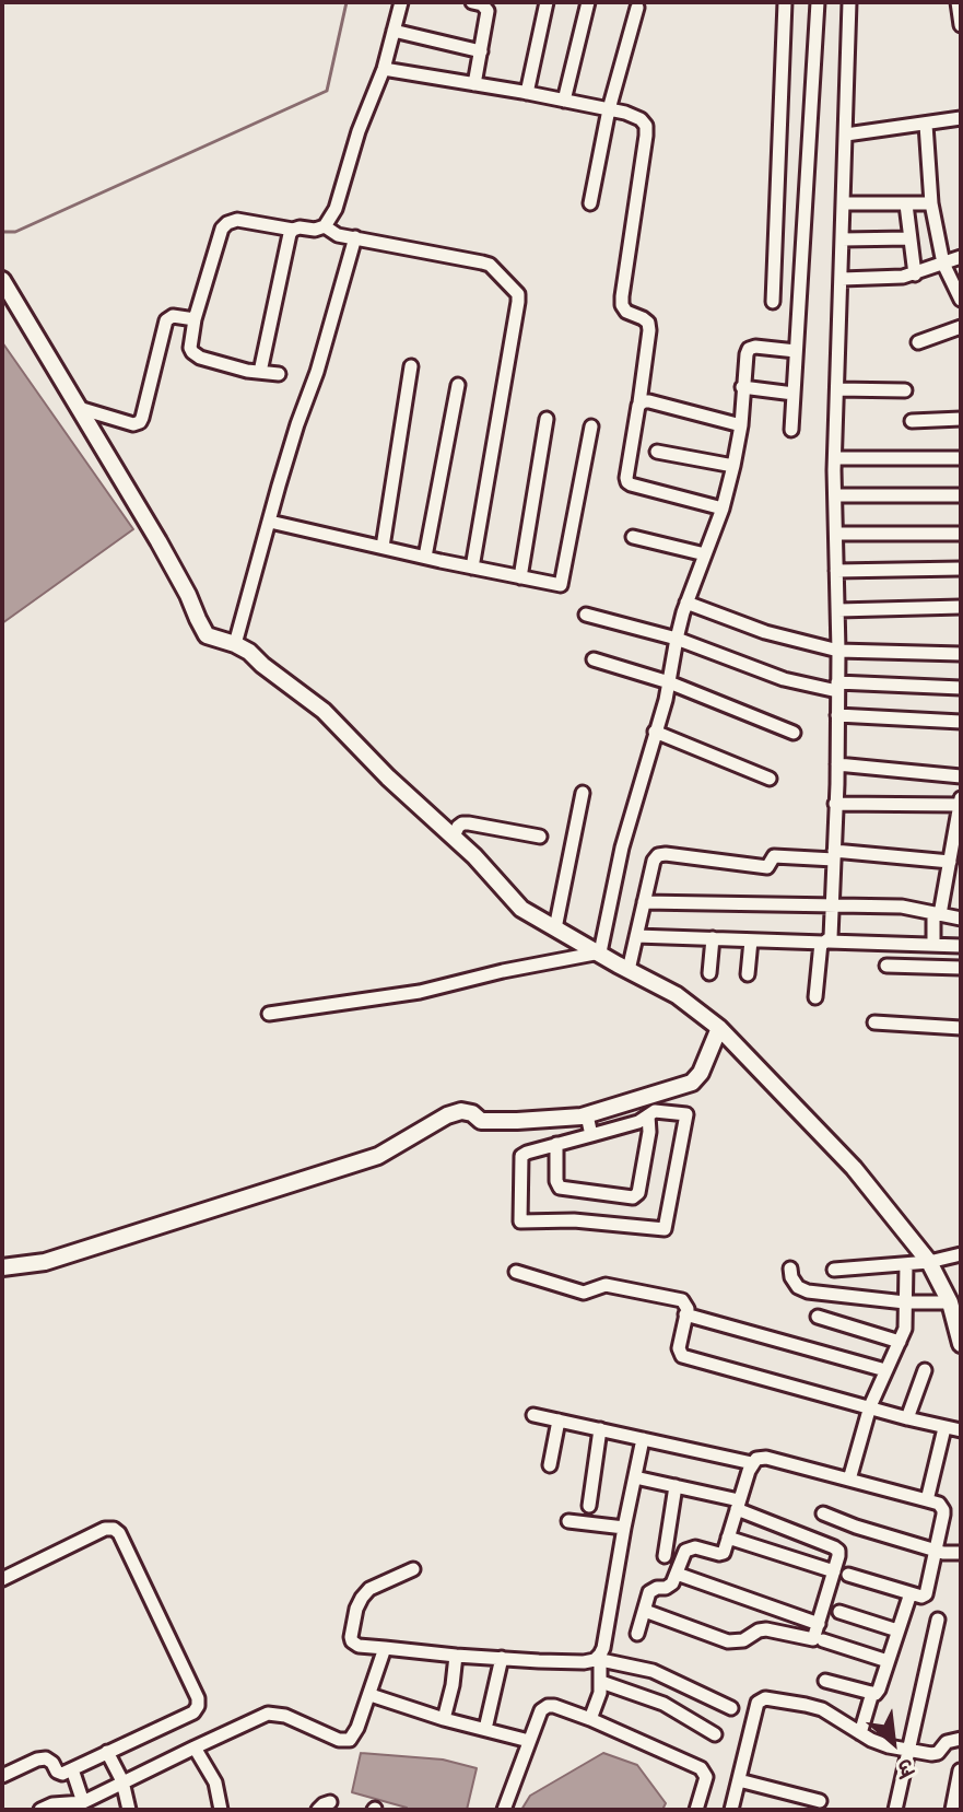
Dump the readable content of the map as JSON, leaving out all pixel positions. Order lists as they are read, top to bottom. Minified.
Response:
{"north":"bottom right"}
